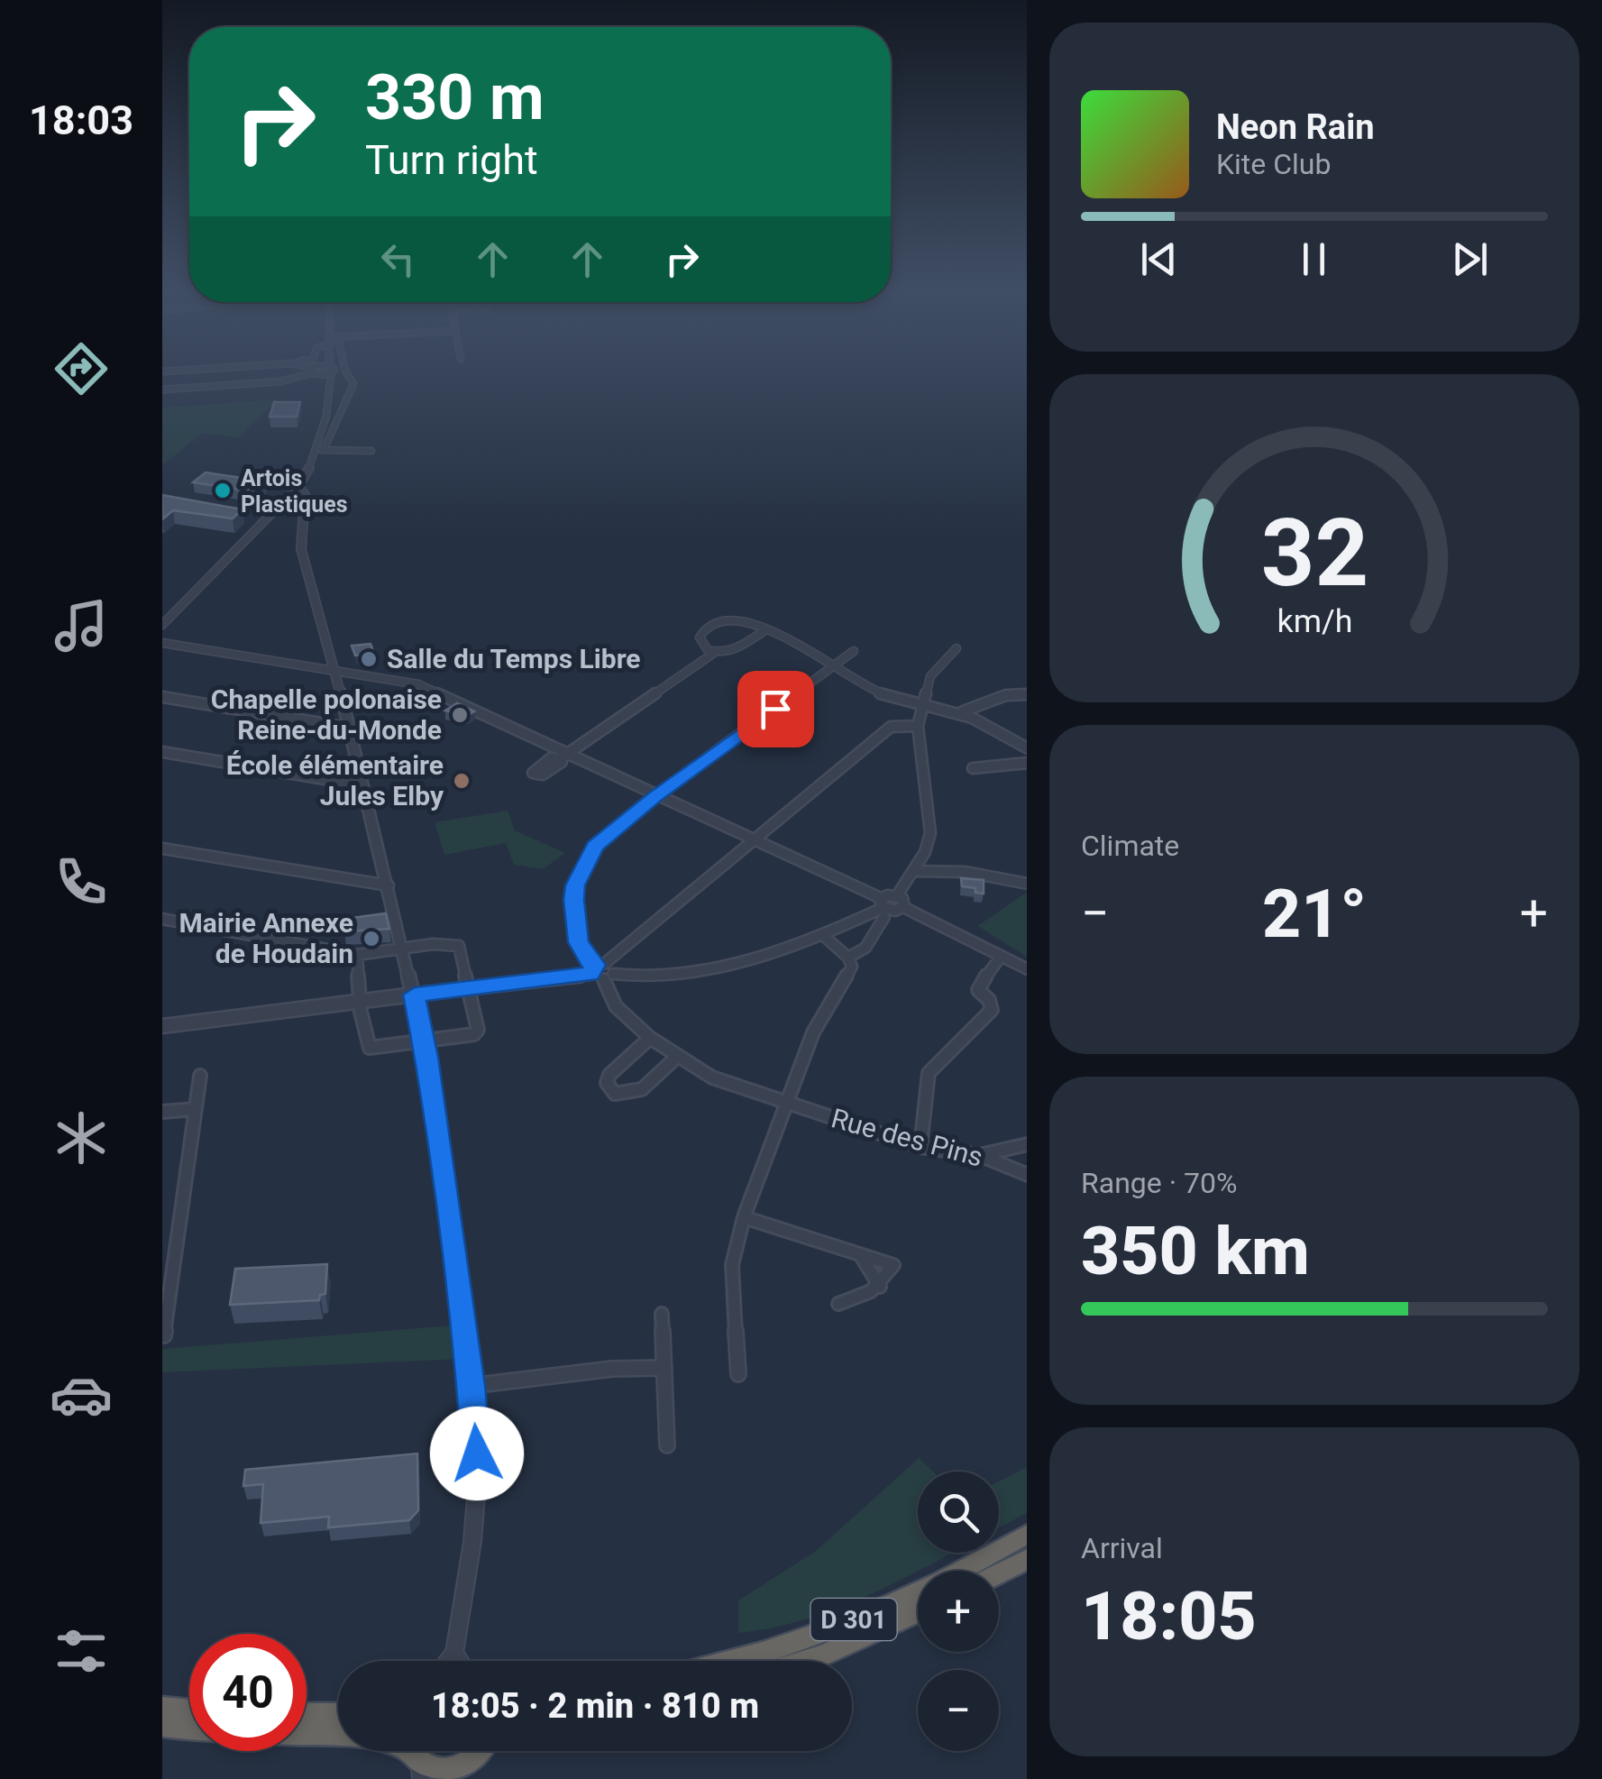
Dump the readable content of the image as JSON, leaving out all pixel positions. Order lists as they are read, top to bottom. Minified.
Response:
{"streets":{"highway":["D 301"],"street":["Rue des Pins"]},"places":["Artois Plastiques","Salle du Temps Libre","Chapelle polonaise Reine-du-Monde","École élémentaire Jules Elby","Mairie Annexe de Houdain"],"page":{"tabs":"18:03","turn":["330 m","Turn right"],"song":["Neon Rain","Kite Club"],"tile":["Climate",["Range · 70%","350 km"],["Arrival","18:05"]],"heat":["−","21°","+"],"map_buttons":["+","−"],"limit":"40","trip":"18:05 · 2 min · 810 m","gauge":["32","km/h"]}}
